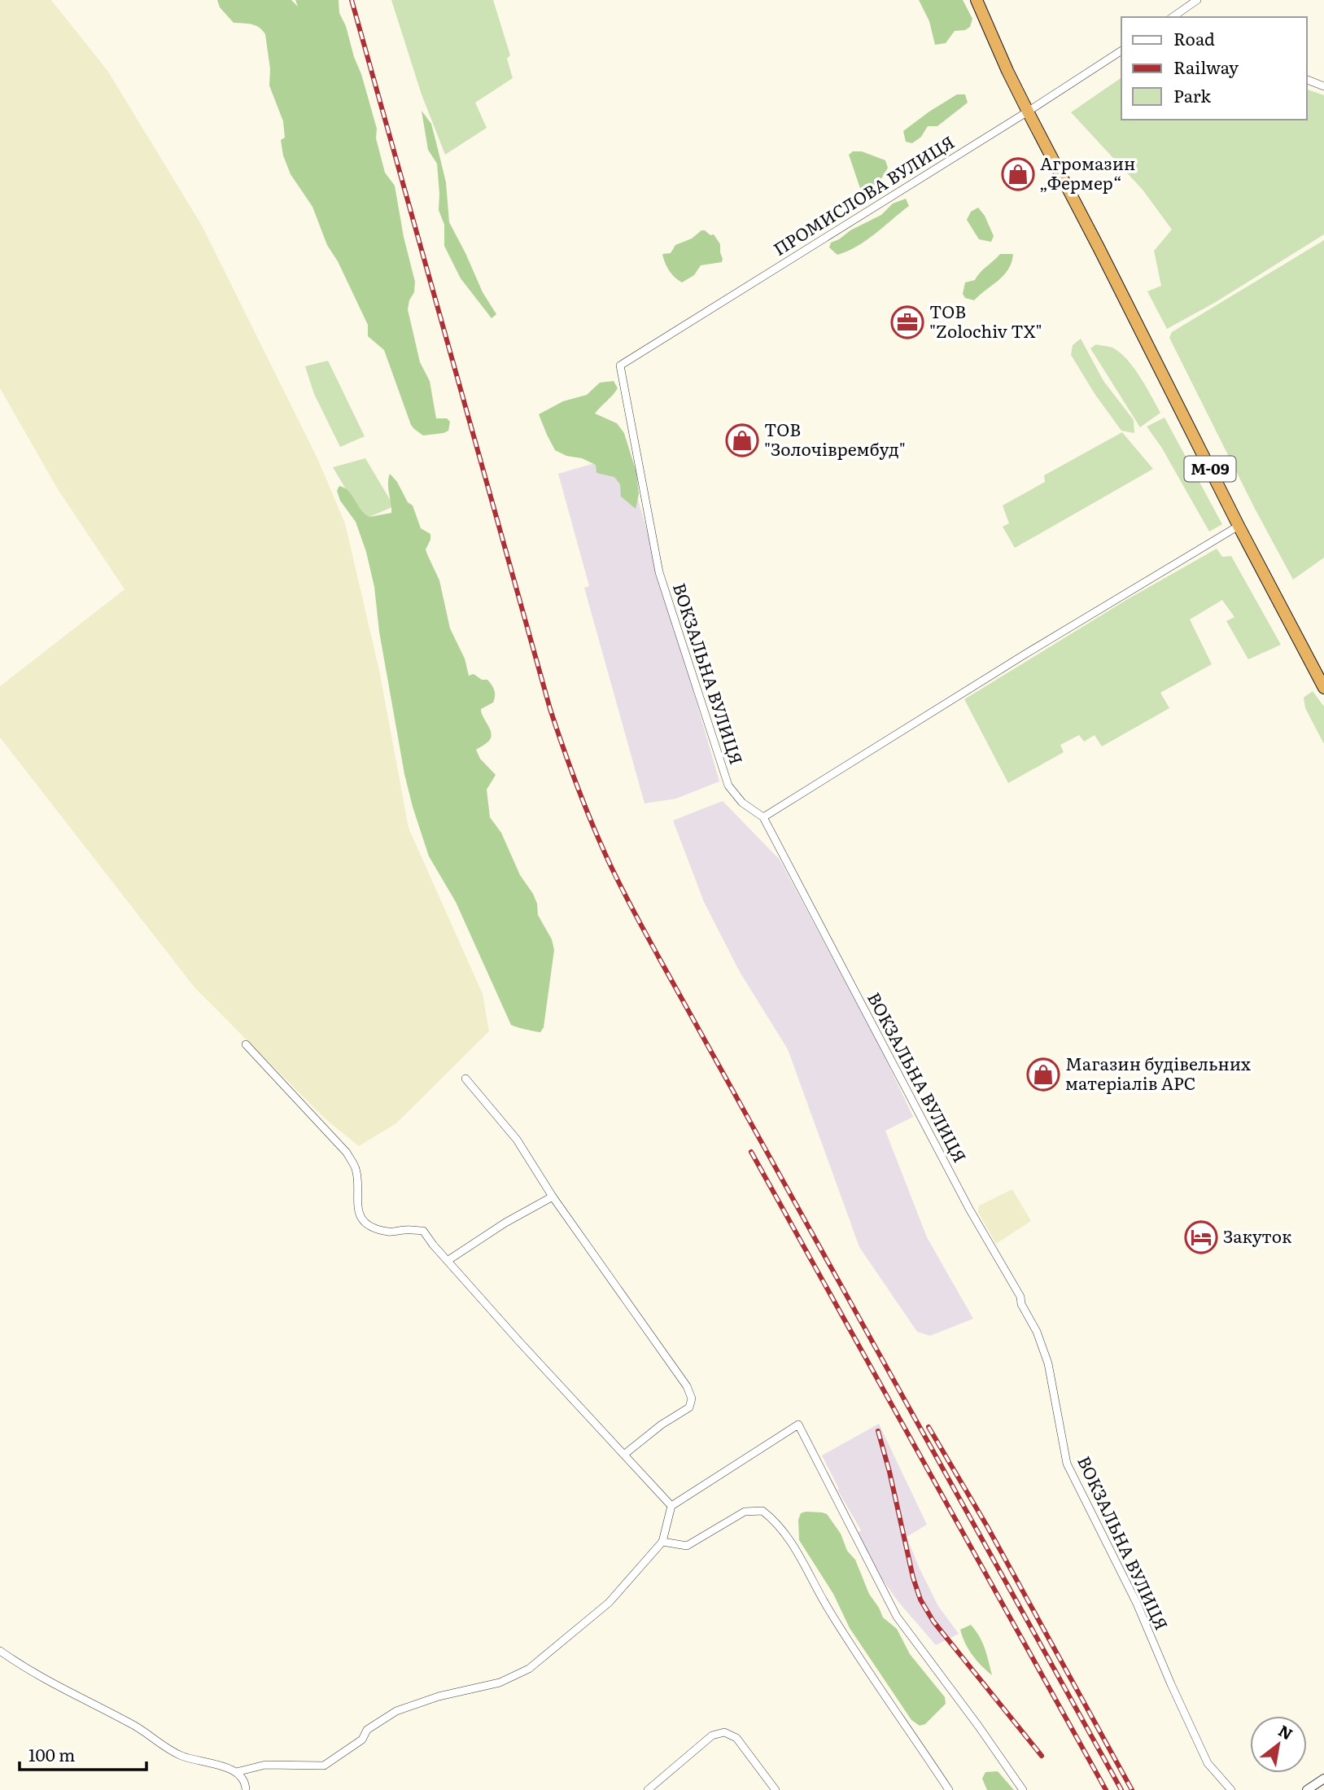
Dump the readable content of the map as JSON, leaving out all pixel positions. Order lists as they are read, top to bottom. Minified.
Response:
{"streets":{"highway":["М-09"],"street":["ПРОМИСЛОВА ВУЛИЦЯ","ВОКЗАЛЬНА ВУЛИЦЯ"]},"crossings":[["ПРОМИСЛОВА ВУЛИЦЯ","М-09"],["ПРОМИСЛОВА ВУЛИЦЯ","ВОКЗАЛЬНА ВУЛИЦЯ"]],"places":{"shop":["Агромазин „Фермер“","ТОВ \"Золочіврембуд\"","Магазин будівельних матеріалів APC"],"office":["ТОВ \"Zolochiv TX\""],"hotel":["Закуток"]},"legend":["Road","Railway","Park"],"scale_bar":"100 m","north":"top right"}
